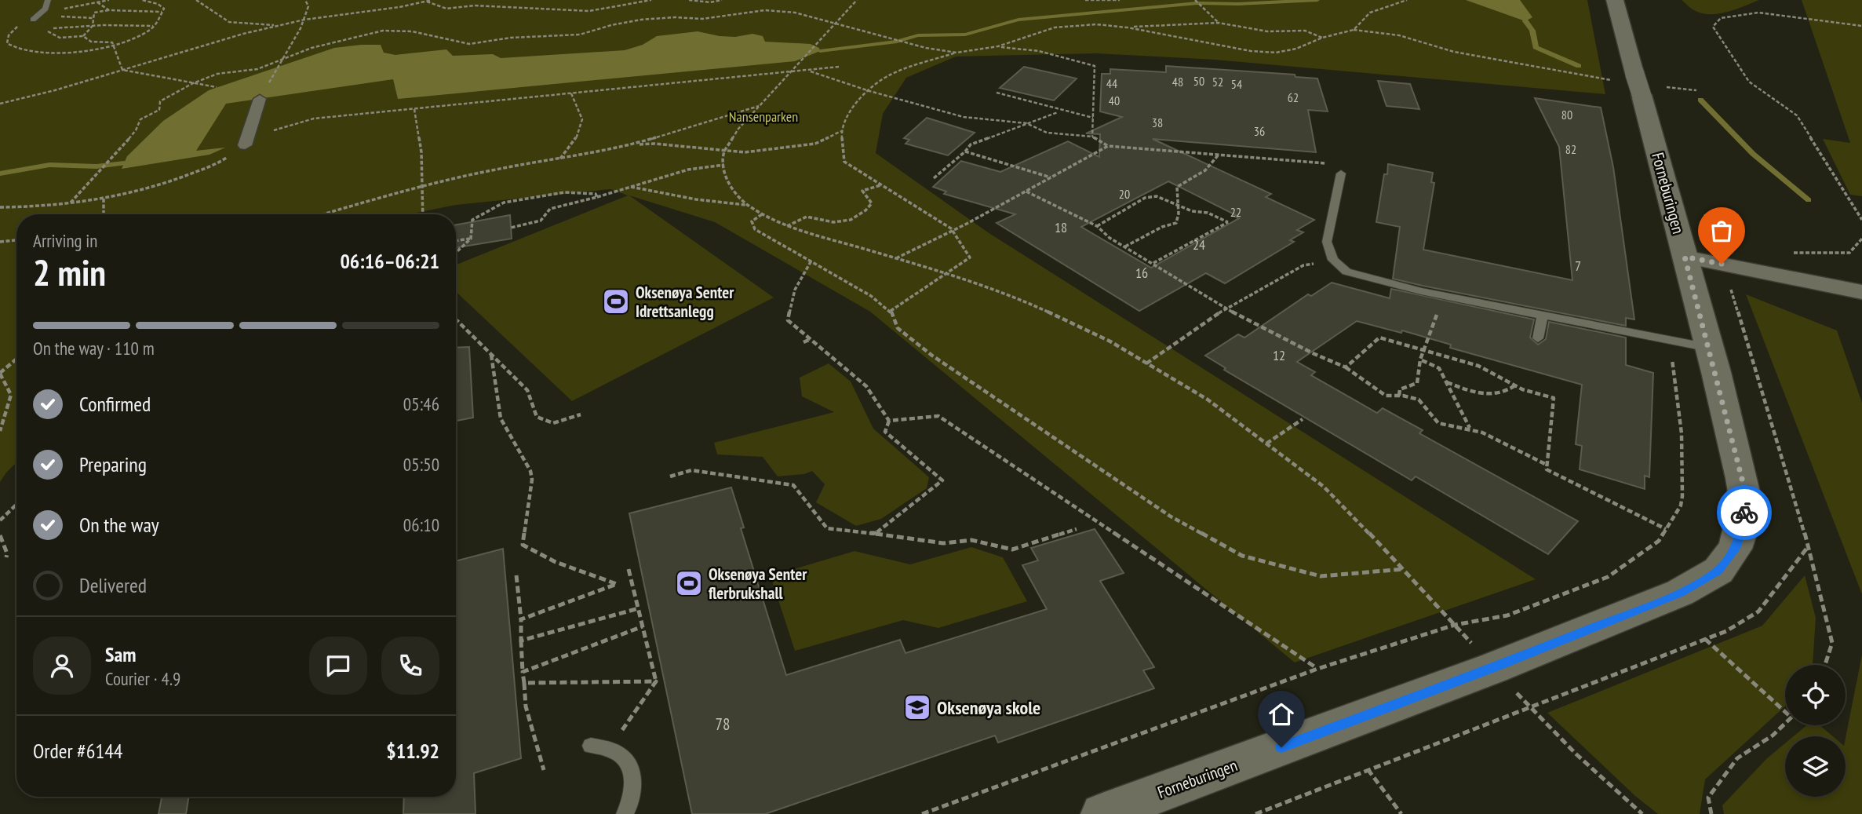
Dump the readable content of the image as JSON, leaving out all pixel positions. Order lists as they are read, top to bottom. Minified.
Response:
{"streets":{"street":["Forneburingen"]},"parks":["Nansenparken"],"places":{"sports":["Oksenøya Senter Idrettsanlegg","Oksenøya Senter flerbrukshall"],"school or university":["Oksenøya skole"]},"house_numbers":["50","48","52","44","54","62","40","80","38","36","82","20","22","18","24","7","16","12","78"],"page":{"heading":["2 min","Arriving in","06:16–06:21"],"panel":["Sam","Courier · 4.9","Order #6144","$11.92"],"bar":"On the way · 110 m","list":[["Confirmed","05:46"],["Preparing","05:50"],["On the way","06:10"],"Delivered"]}}
